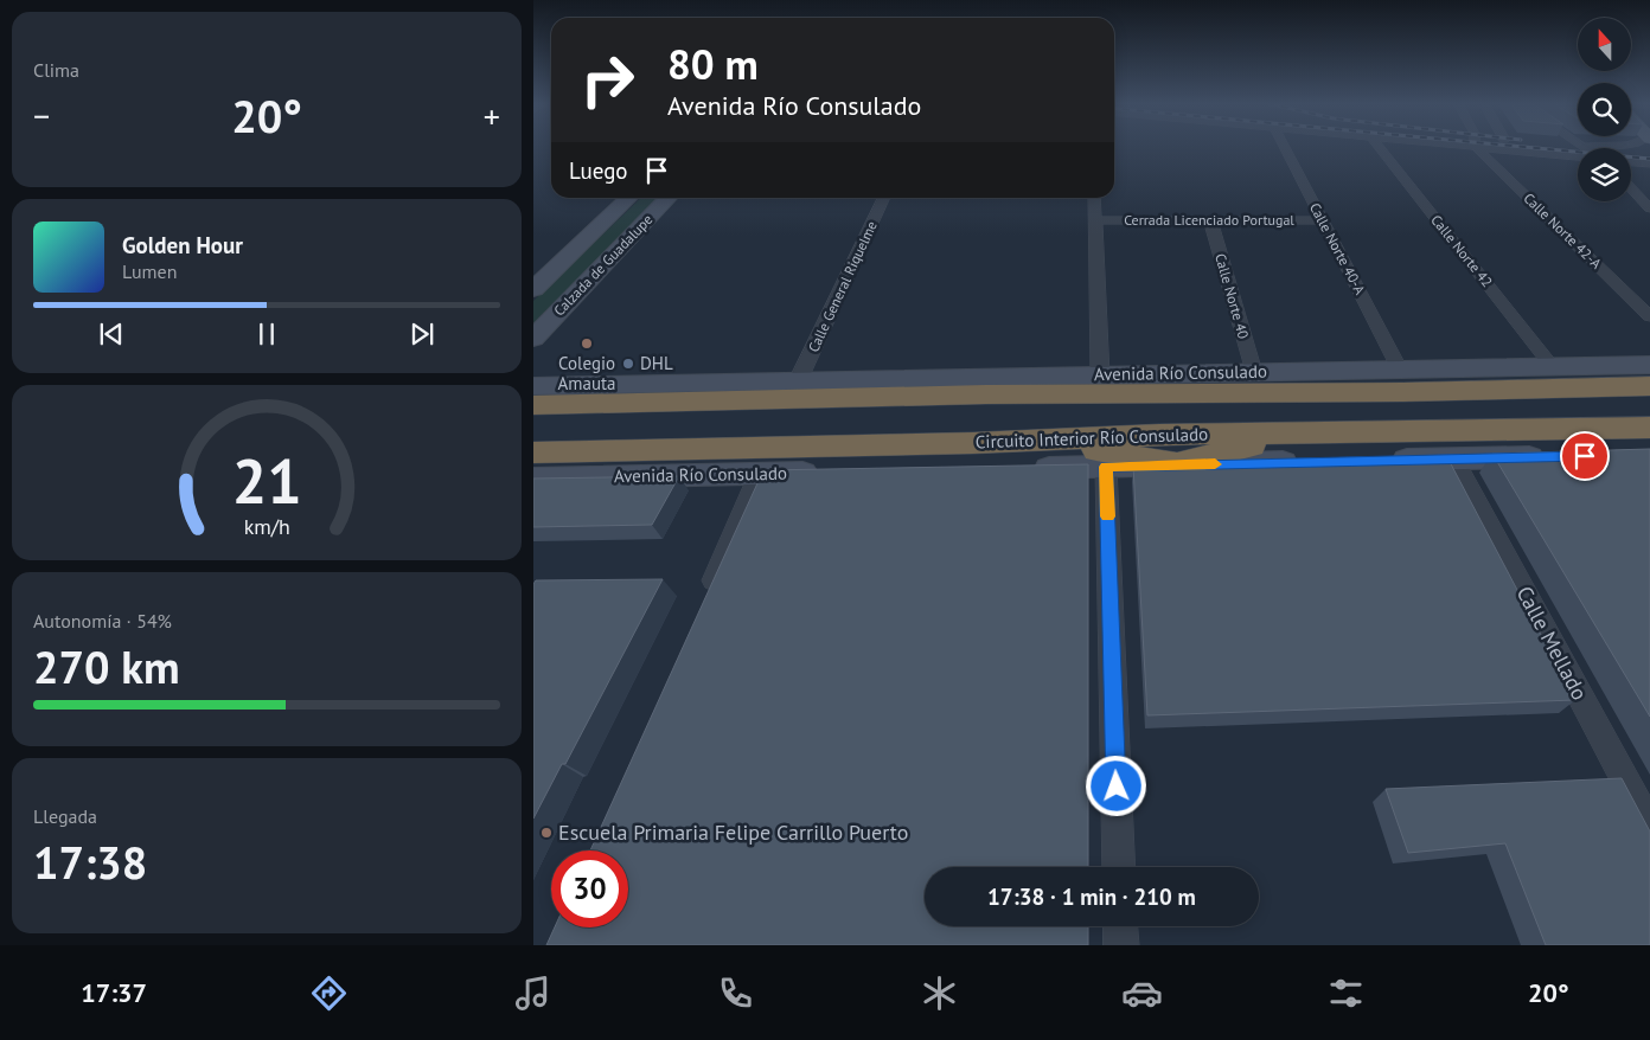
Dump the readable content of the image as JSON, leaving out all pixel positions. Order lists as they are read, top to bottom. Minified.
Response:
{"streets":{"highway":["Circuito Interior Río Consulado"],"main road":["Calzada de Guadalupe","Avenida Río Consulado"],"street":["Cerrada Licenciado Portugal","Calle Norte 42-A","Calle Norte 40-A","Calle Norte 42","Calle General Riquelme","Calle Norte 40","Calle Mellado"]},"crossings":[["Cerrada Licenciado Portugal","Calle Norte 40-A"],["Cerrada Licenciado Portugal","Calle Norte 40"],["Calle Norte 40-A","Avenida Río Consulado"],["Calle Norte 42","Avenida Río Consulado"],["Calle General Riquelme","Avenida Río Consulado"],["Calle Norte 40","Avenida Río Consulado"],["Avenida Río Consulado","Circuito Interior Río Consulado"]],"places":["Colegio Amauta","DHL","Escuela Primaria Felipe Carrillo Puerto"],"north":"top","page":{"tile":["Clima",["Autonomía · 54%","270 km"],["Llegada","17:38"]],"turn":["80 m","Avenida Río Consulado"],"heat":["−","20°","+"],"then":"Luego","song":["Golden Hour","Lumen"],"limit":"30","trip":"17:38 · 1 min · 210 m","tabs":["17:37","20°"],"gauge":["21","km/h"]}}
